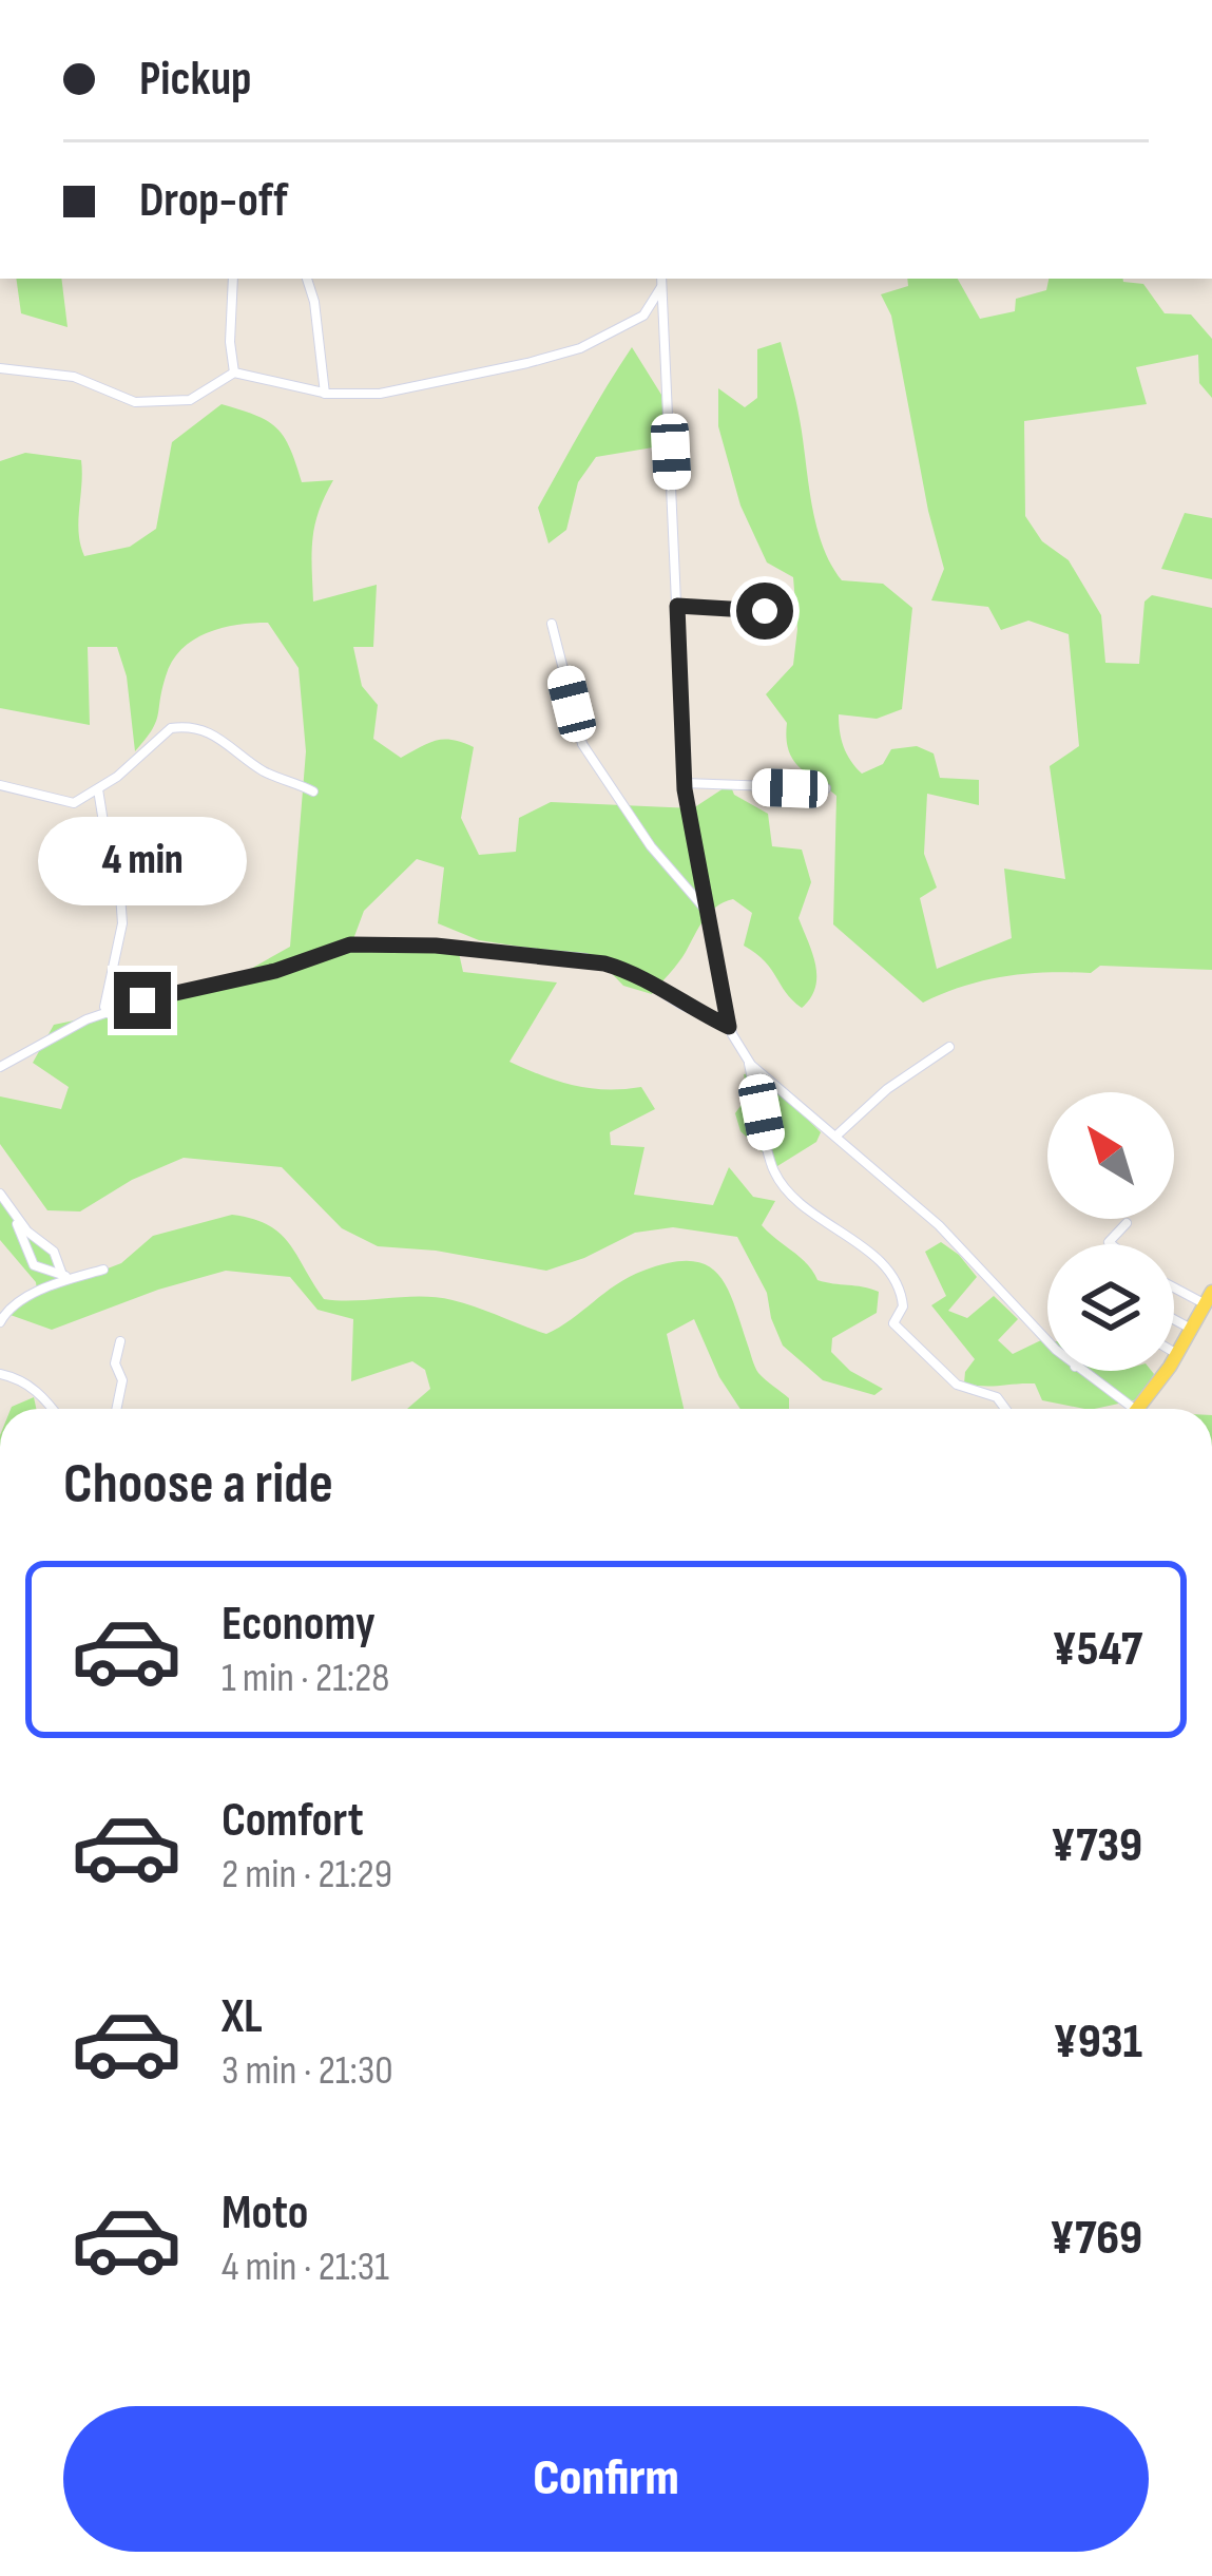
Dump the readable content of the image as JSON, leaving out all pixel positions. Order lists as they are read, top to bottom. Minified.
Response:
{"north":"top left","page":{"banner":["Pickup","Drop-off"],"bubble":"4 min","heading":"Choose a ride","list":[{"name":"Economy","note":"1 min · 21:28","value":"¥547"},{"name":"Comfort","note":"2 min · 21:29","value":"¥739"},{"name":"XL","note":"3 min · 21:30","value":"¥931"},{"name":"Moto","note":"4 min · 21:31","value":"¥769"}],"buttons":"Confirm"}}
